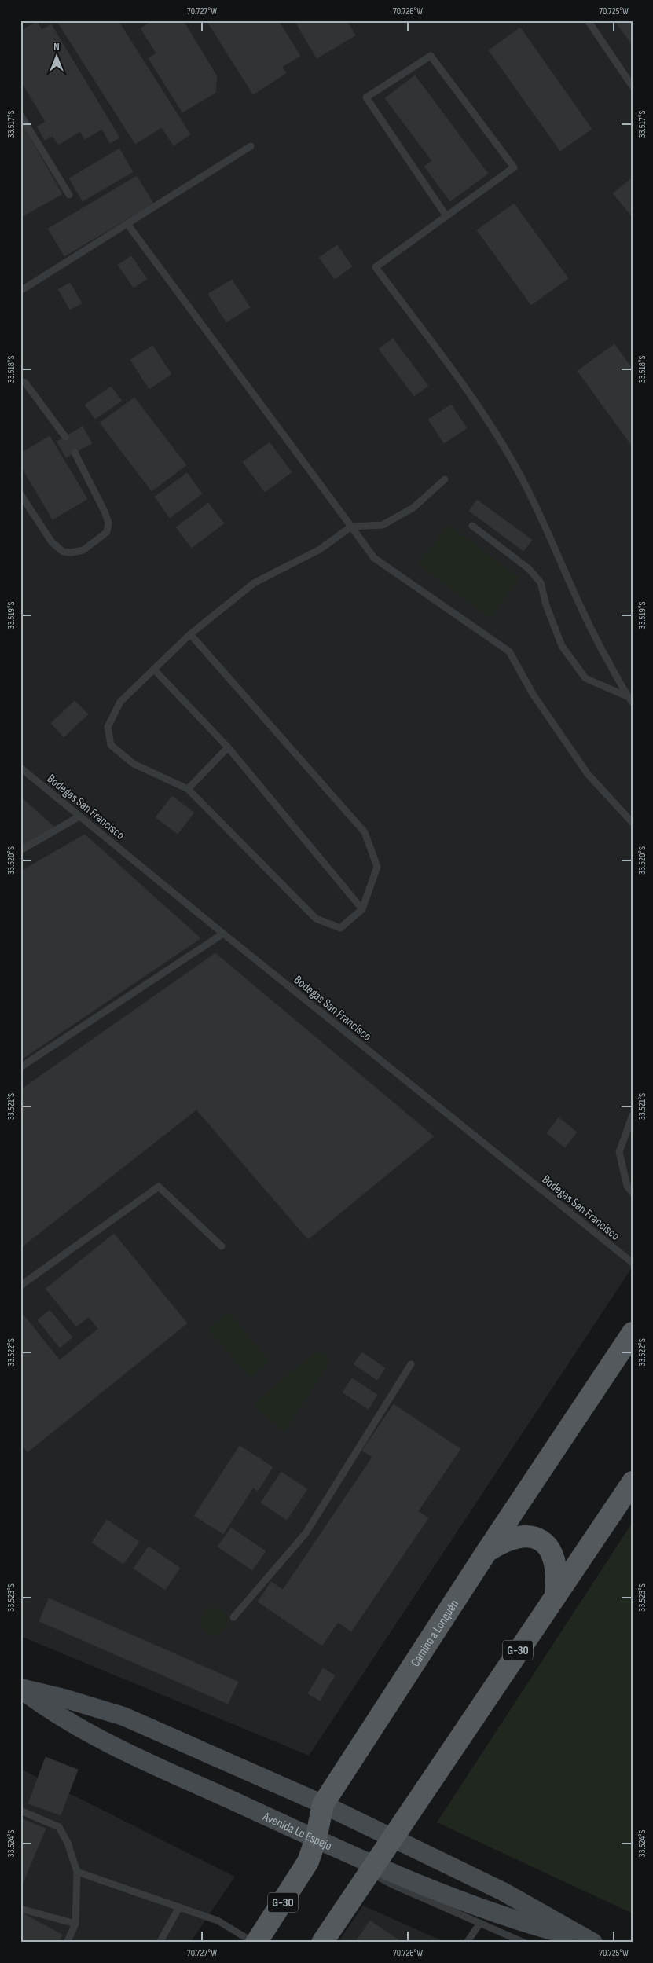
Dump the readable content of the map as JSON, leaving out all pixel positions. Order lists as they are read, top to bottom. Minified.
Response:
{"streets":{"main road":["Camino a Lonquén","G-30","Avenida Lo Espejo"],"lane":["Bodegas San Francisco"]},"crossings":[["Camino a Lonquén","Avenida Lo Espejo"],["G-30","Avenida Lo Espejo"]],"north":"top","coordinates":["70.727°W","70.726°W","70.725°W","33.517°S","33.518°S","33.519°S","33.520°S","33.521°S","33.522°S","33.523°S","33.524°S"]}
